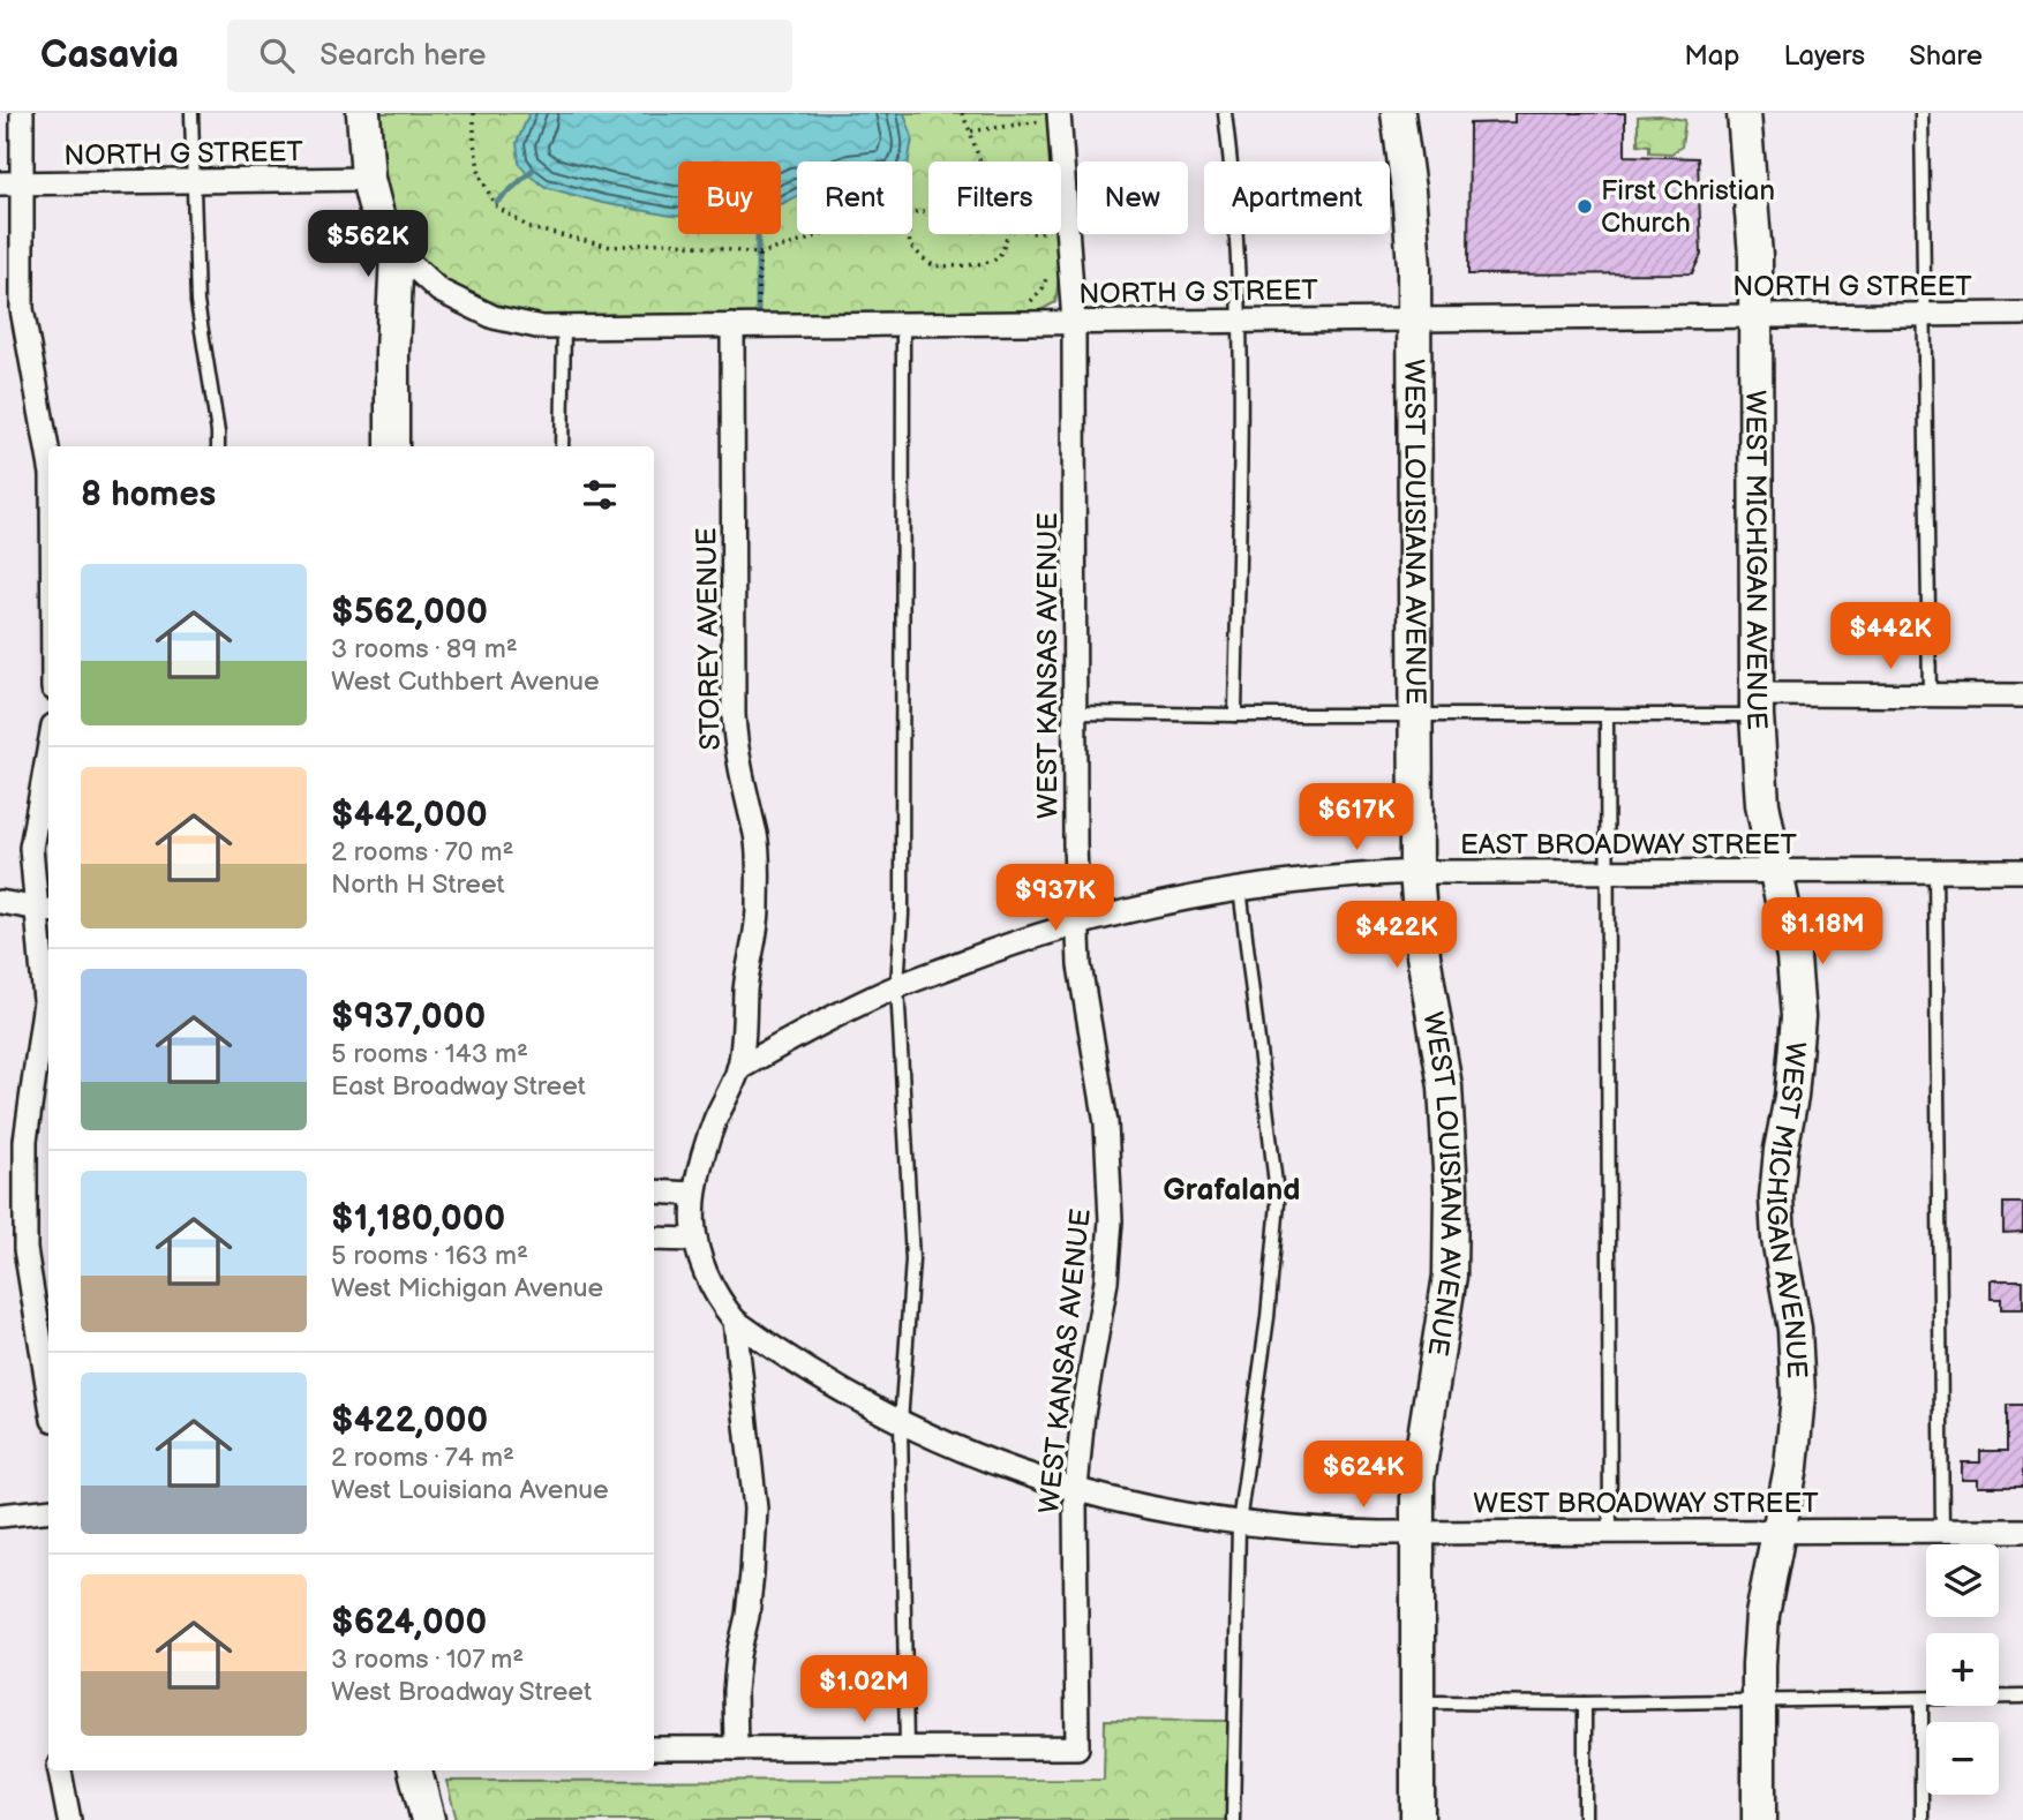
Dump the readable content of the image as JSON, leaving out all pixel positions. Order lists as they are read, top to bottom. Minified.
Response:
{"streets":{"street":["NORTH G STREET","WEST LOUISIANA AVENUE","WEST MICHIGAN AVENUE","STOREY AVENUE","WEST KANSAS AVENUE","EAST BROADWAY STREET","WEST BROADWAY STREET"]},"crossings":[["NORTH G STREET","WEST LOUISIANA AVENUE"],["NORTH G STREET","WEST MICHIGAN AVENUE"],["NORTH G STREET","STOREY AVENUE"],["NORTH G STREET","WEST KANSAS AVENUE"],["WEST LOUISIANA AVENUE","EAST BROADWAY STREET"],["WEST LOUISIANA AVENUE","WEST BROADWAY STREET"],["WEST MICHIGAN AVENUE","EAST BROADWAY STREET"],["WEST MICHIGAN AVENUE","WEST BROADWAY STREET"],["STOREY AVENUE","EAST BROADWAY STREET"],["STOREY AVENUE","WEST BROADWAY STREET"],["WEST KANSAS AVENUE","EAST BROADWAY STREET"],["WEST KANSAS AVENUE","WEST BROADWAY STREET"]],"districts":["Grafaland"],"places":["First Christian Church"],"page":{"header":"Casavia","search":"Search here","nav":["Map","Layers","Share"],"chip":["Buy","Rent","Filters","New","Apartment"],"price":["$562K","$442K","$617K","$937K","$1.18M","$422K","$624K","$1.02M"],"heading":"8 homes","list":[{"name":"$562,000","note":"3 rooms · 89 m² · West Cuthbert Avenue"},{"name":"$442,000","note":"2 rooms · 70 m² · North H Street"},{"name":"$937,000","note":"5 rooms · 143 m² · East Broadway Street"},{"name":"$1,180,000","note":"5 rooms · 163 m² · West Michigan Avenue"},{"name":"$422,000","note":"2 rooms · 74 m² · West Louisiana Avenue"},{"name":"$624,000","note":"3 rooms · 107 m² · West Broadway Street"}],"map_buttons":["+","−"]}}
